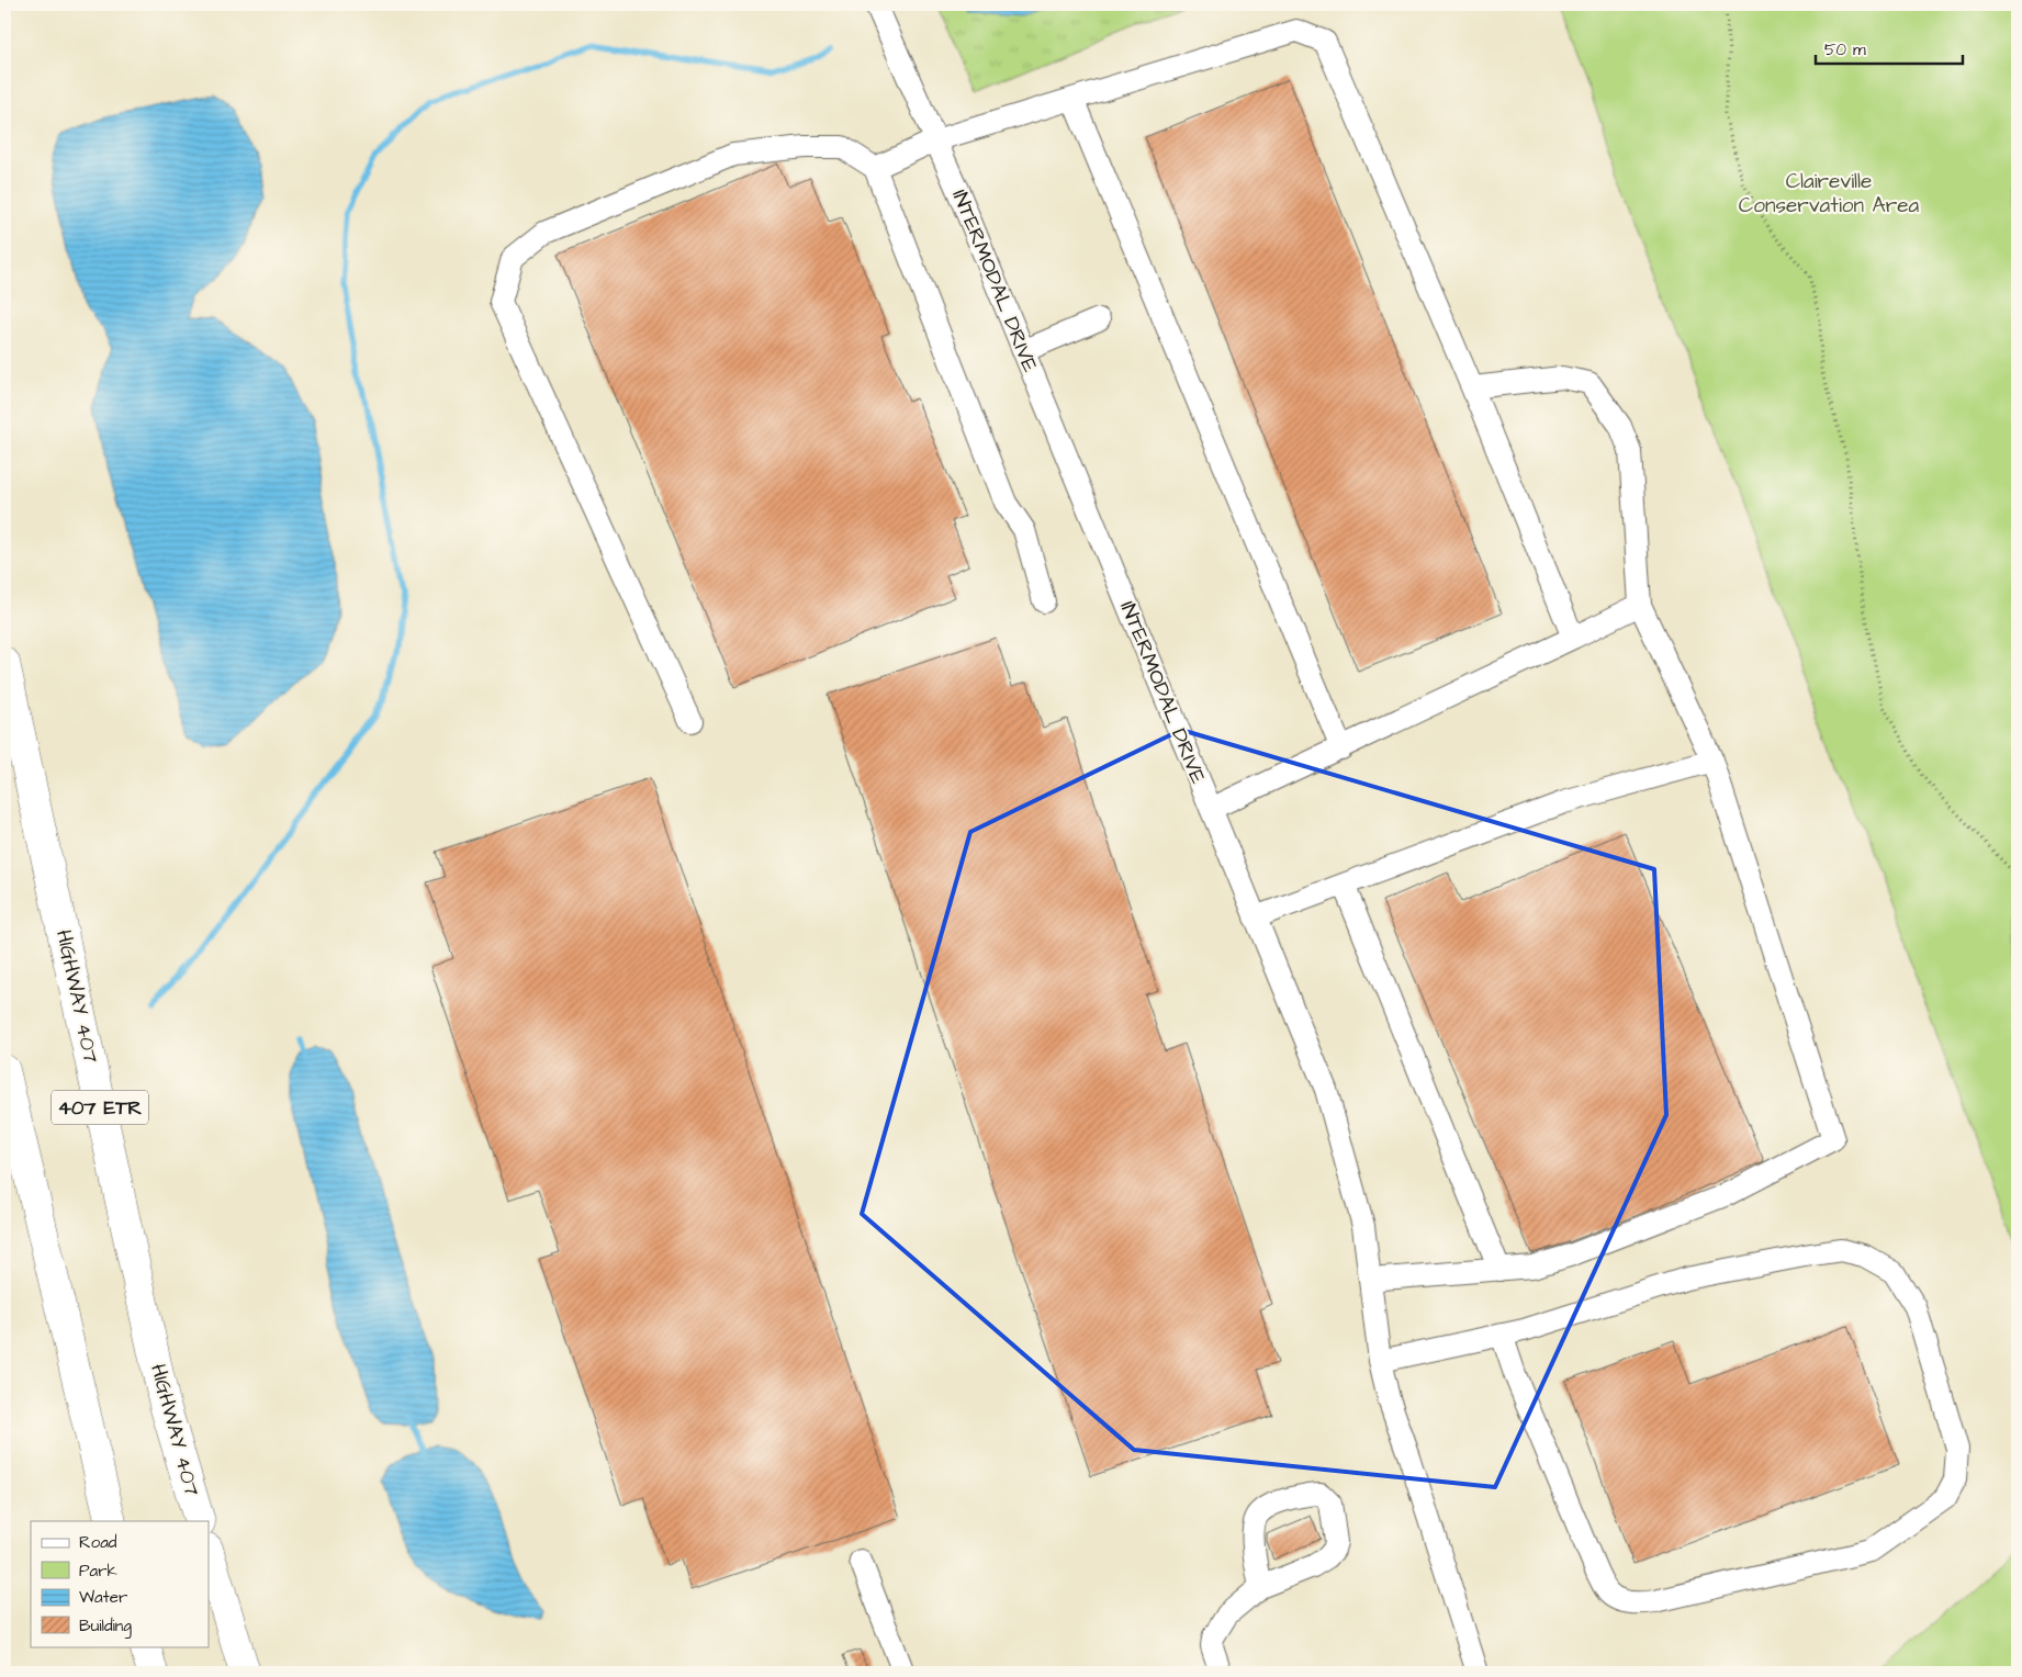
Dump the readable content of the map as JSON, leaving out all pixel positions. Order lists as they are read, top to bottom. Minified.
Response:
{"streets":{"highway":["HIGHWAY 407","407 ETR"],"street":["INTERMODAL DRIVE"]},"parks":["Claireville Conservation Area"],"legend":["Road","Park","Water","Building"],"scale_bar":"50 m"}
